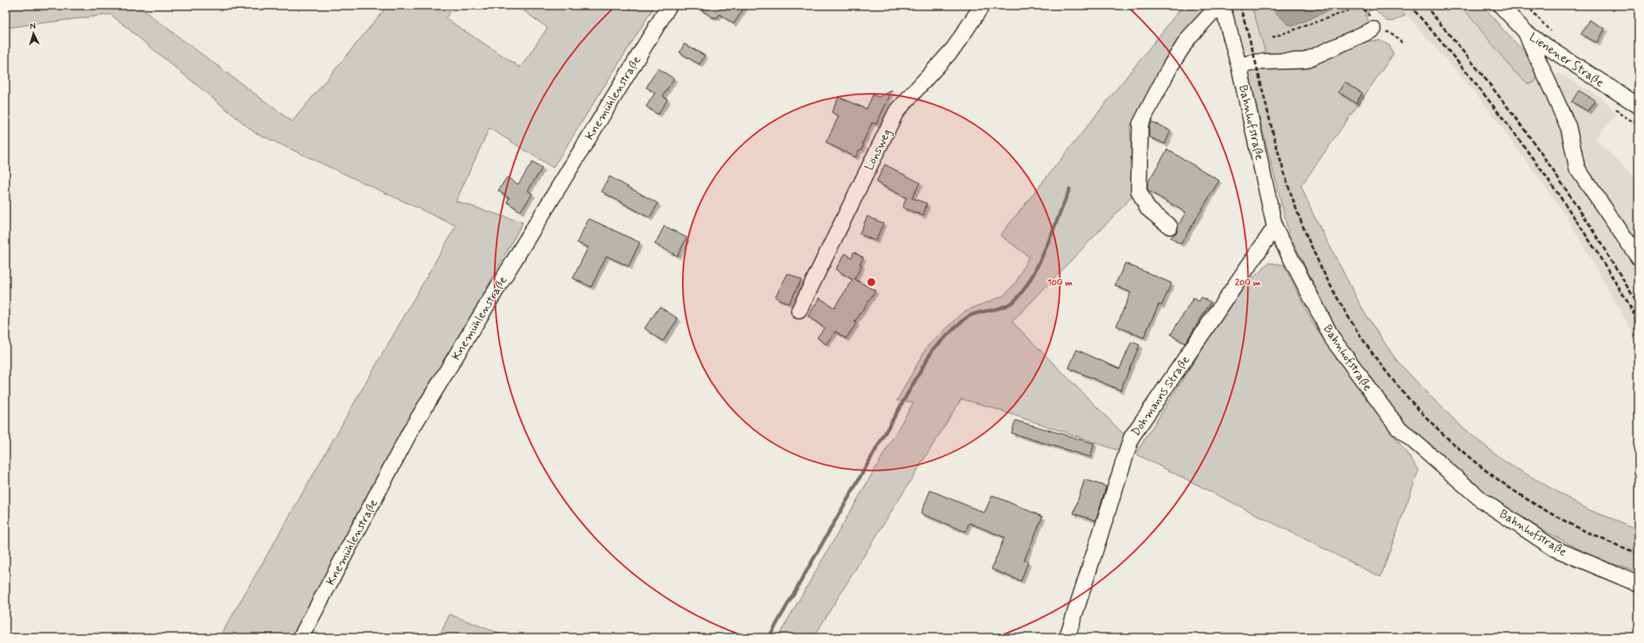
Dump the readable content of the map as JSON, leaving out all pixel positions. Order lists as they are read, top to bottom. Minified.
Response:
{"streets":{"street":["Lienener Straße","Knemühlenstraße","Bahnhofstraße","Lönsweg","Dohmanns Straße"]},"crossings":[["Bahnhofstraße","Dohmanns Straße"]],"north":"top","rings":["100 m","200 m"]}
